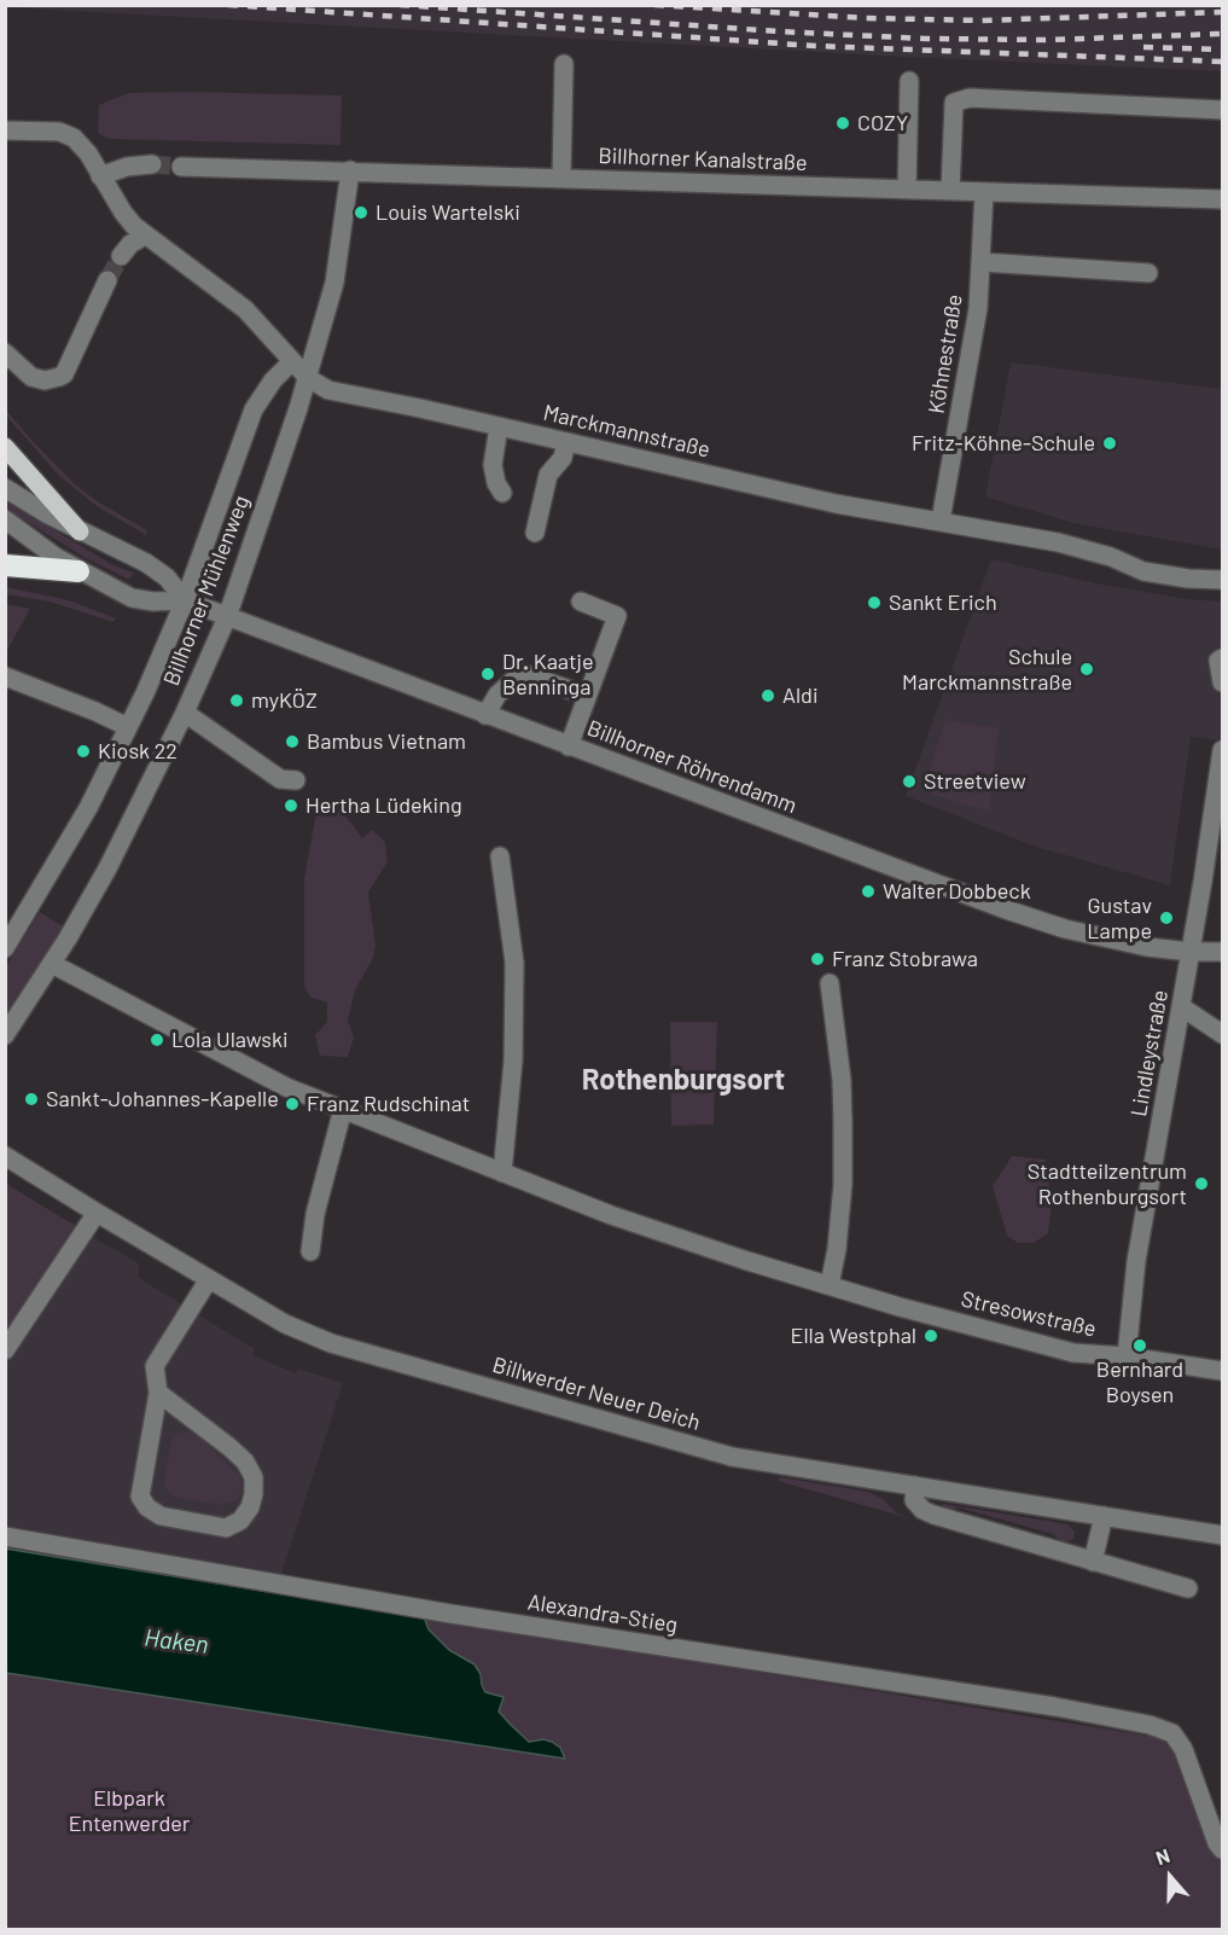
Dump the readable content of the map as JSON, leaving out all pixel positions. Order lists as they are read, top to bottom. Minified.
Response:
{"streets":{"street":["Billhorner Kanalstraße","Köhnestraße","Marckmannstraße","Billhorner Mühlenweg","Billhorner Röhrendamm","Lindleystraße","Stresowstraße","Billwerder Neuer Deich","Alexandra-Stieg"]},"crossings":[["Billhorner Kanalstraße","Köhnestraße"],["Billhorner Kanalstraße","Billhorner Mühlenweg"],["Köhnestraße","Marckmannstraße"],["Marckmannstraße","Billhorner Mühlenweg"],["Billhorner Mühlenweg","Billhorner Röhrendamm"],["Billhorner Mühlenweg","Stresowstraße"],["Billhorner Röhrendamm","Lindleystraße"],["Lindleystraße","Stresowstraße"]],"districts":["Rothenburgsort"],"water":["Haken"],"parks":["Elbpark Entenwerder"],"places":["COZY","Louis Wartelski","Fritz-Köhne-Schule","Sankt Erich","Schule Marckmannstraße","Dr. Kaatje Benninga","Aldi","myKÖZ","Bambus Vietnam","Kiosk 22","Streetview","Hertha Lüdeking","Walter Dobbeck","Gustav Lampe","Franz Stobrawa","Lola Ulawski","Sankt-Johannes-Kapelle","Franz Rudschinat","Stadtteilzentrum Rothenburgsort","Ella Westphal","Bernhard Boysen"],"north":"top"}
